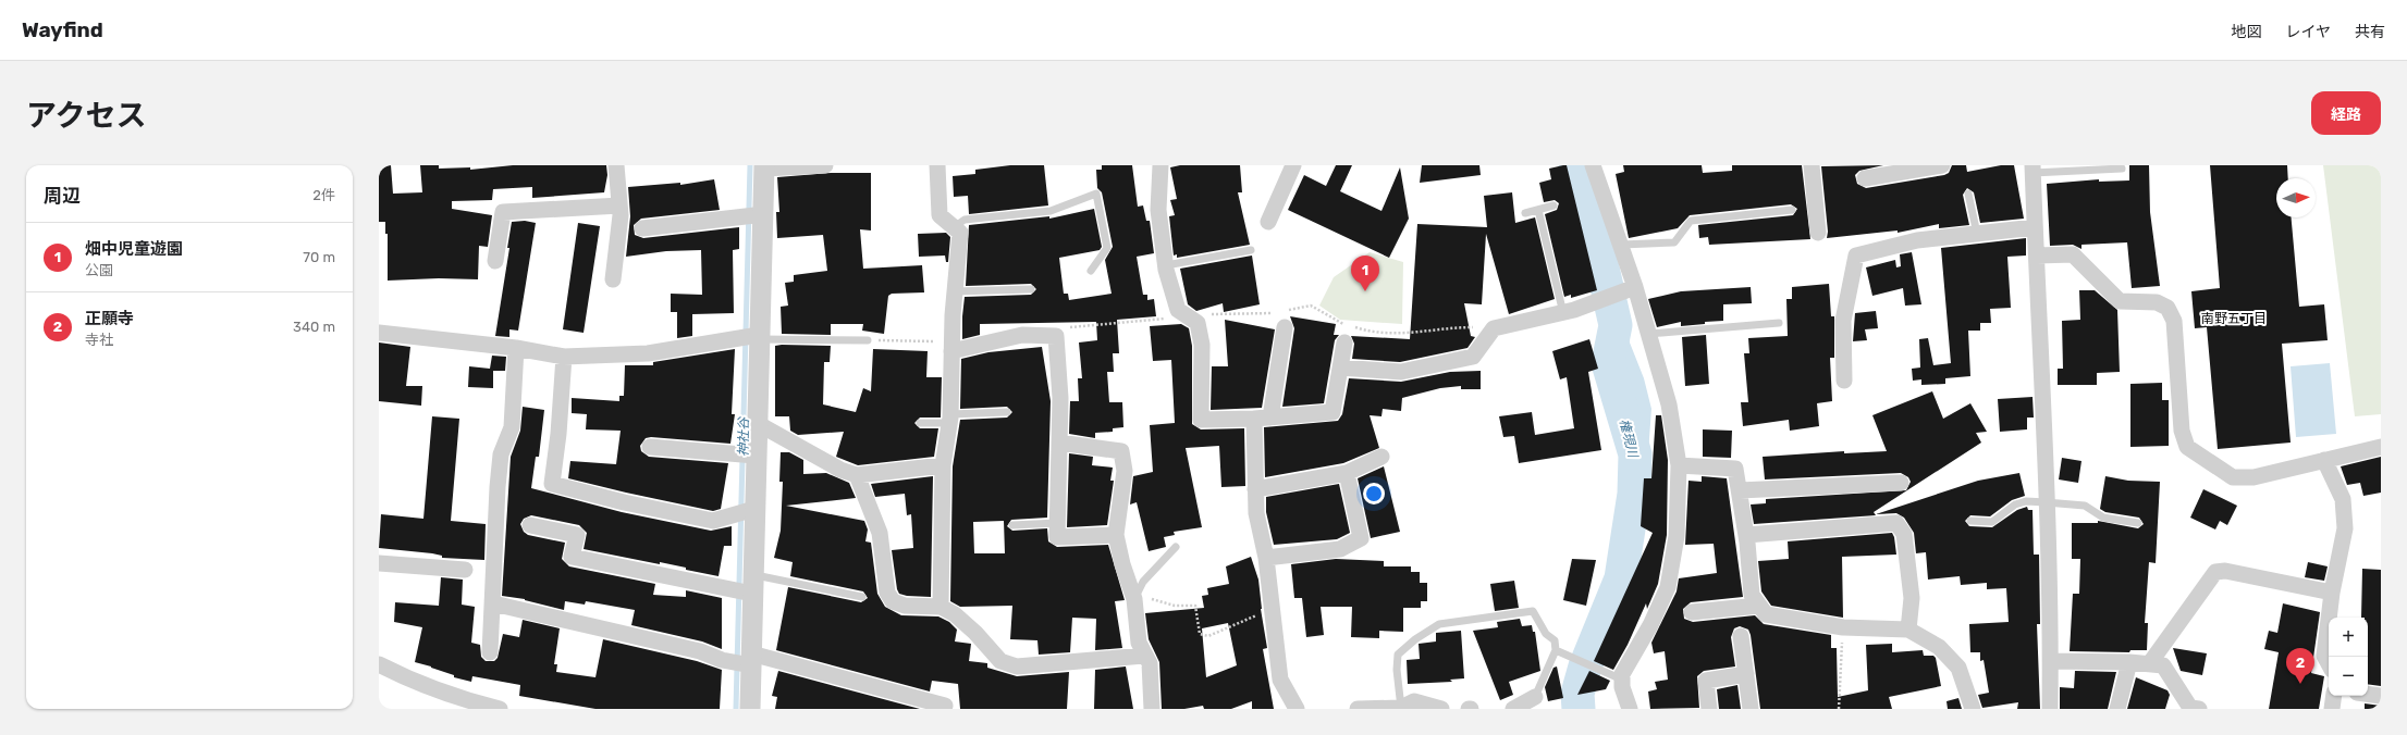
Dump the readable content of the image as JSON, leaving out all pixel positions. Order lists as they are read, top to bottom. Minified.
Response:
{"districts":["南野五丁目"],"water":["神社谷","権現川"],"north":"right","page":{"header":"Wayfind","nav":["地図","レイヤ","共有"],"title":"アクセス","buttons":"経路","heading":["周辺","2件"],"list":[{"mark":"1","name":"畑中児童遊園","note":"公園","value":"70 m"},{"mark":"2","name":"正願寺","note":"寺社","value":"340 m"}],"pins":["1","2"],"map_buttons":["+","−"]}}
